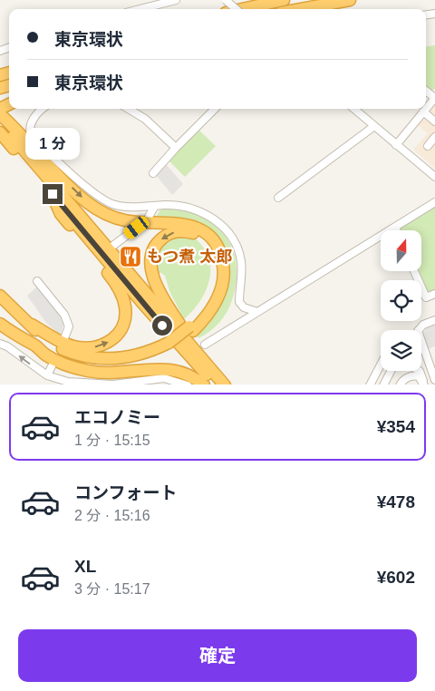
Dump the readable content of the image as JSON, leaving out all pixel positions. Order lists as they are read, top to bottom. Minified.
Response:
{"places":{"restaurant":["もつ煮 太郎"]},"north":"top","page":{"banner":["東京環状","東京環状"],"bubble":"1 分","list":[{"name":"エコノミー","note":"1 分 · 15:15","value":"¥354"},{"name":"コンフォート","note":"2 分 · 15:16","value":"¥478"},{"name":"XL","note":"3 分 · 15:17","value":"¥602"}],"buttons":"確定"}}
